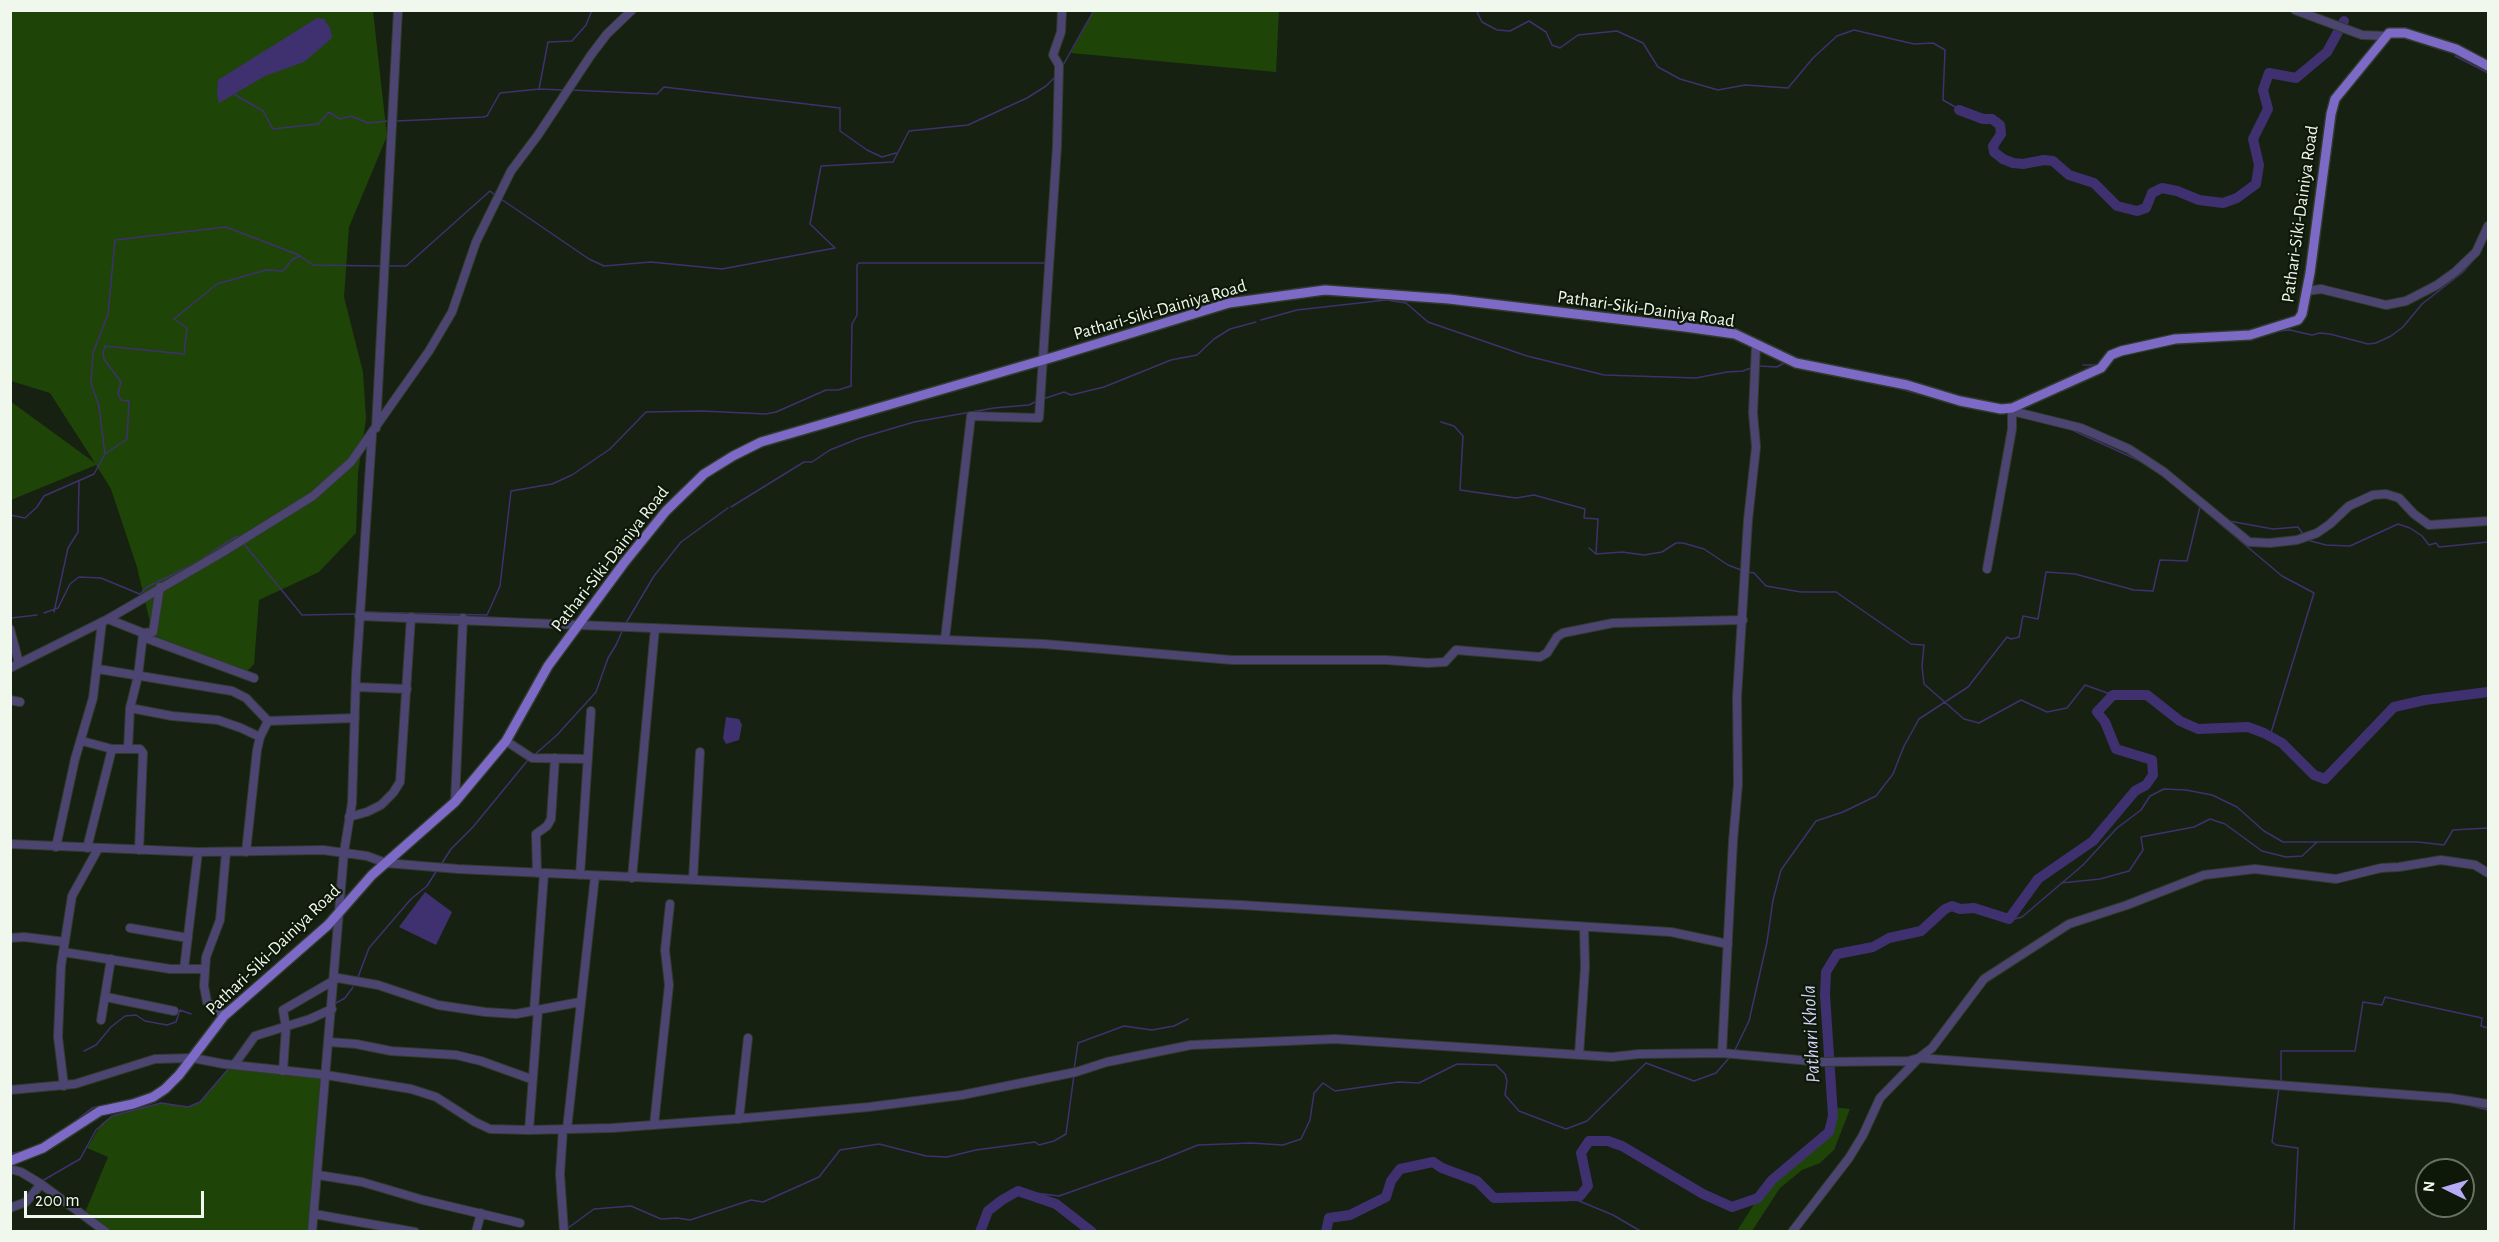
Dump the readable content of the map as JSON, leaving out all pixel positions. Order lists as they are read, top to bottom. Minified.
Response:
{"streets":{"main road":["Pathari-Siki-Dainiya Road"]},"water":["Pathari Khola"],"scale_bar":"200 m","north":"left"}
